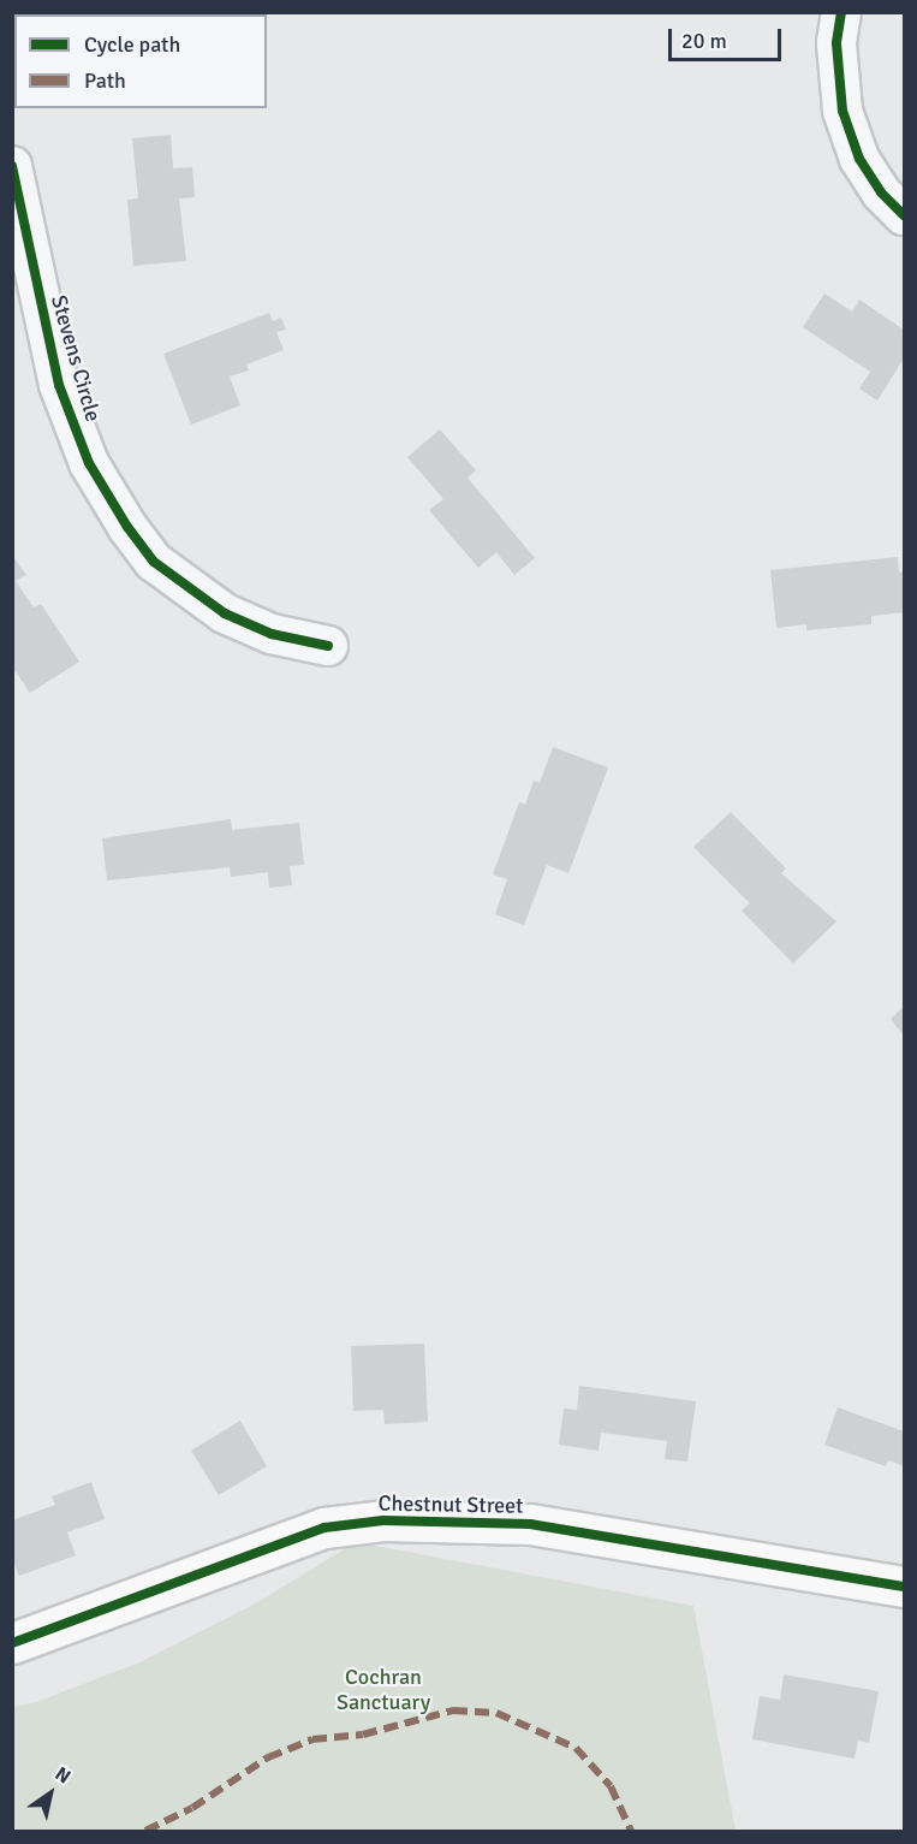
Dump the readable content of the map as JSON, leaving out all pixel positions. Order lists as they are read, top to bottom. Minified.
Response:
{"streets":{"street":["Stevens Circle","Chestnut Street"]},"parks":["Cochran Sanctuary"],"legend":["Cycle path","Path"],"scale_bar":"20 m","north":"top right"}
